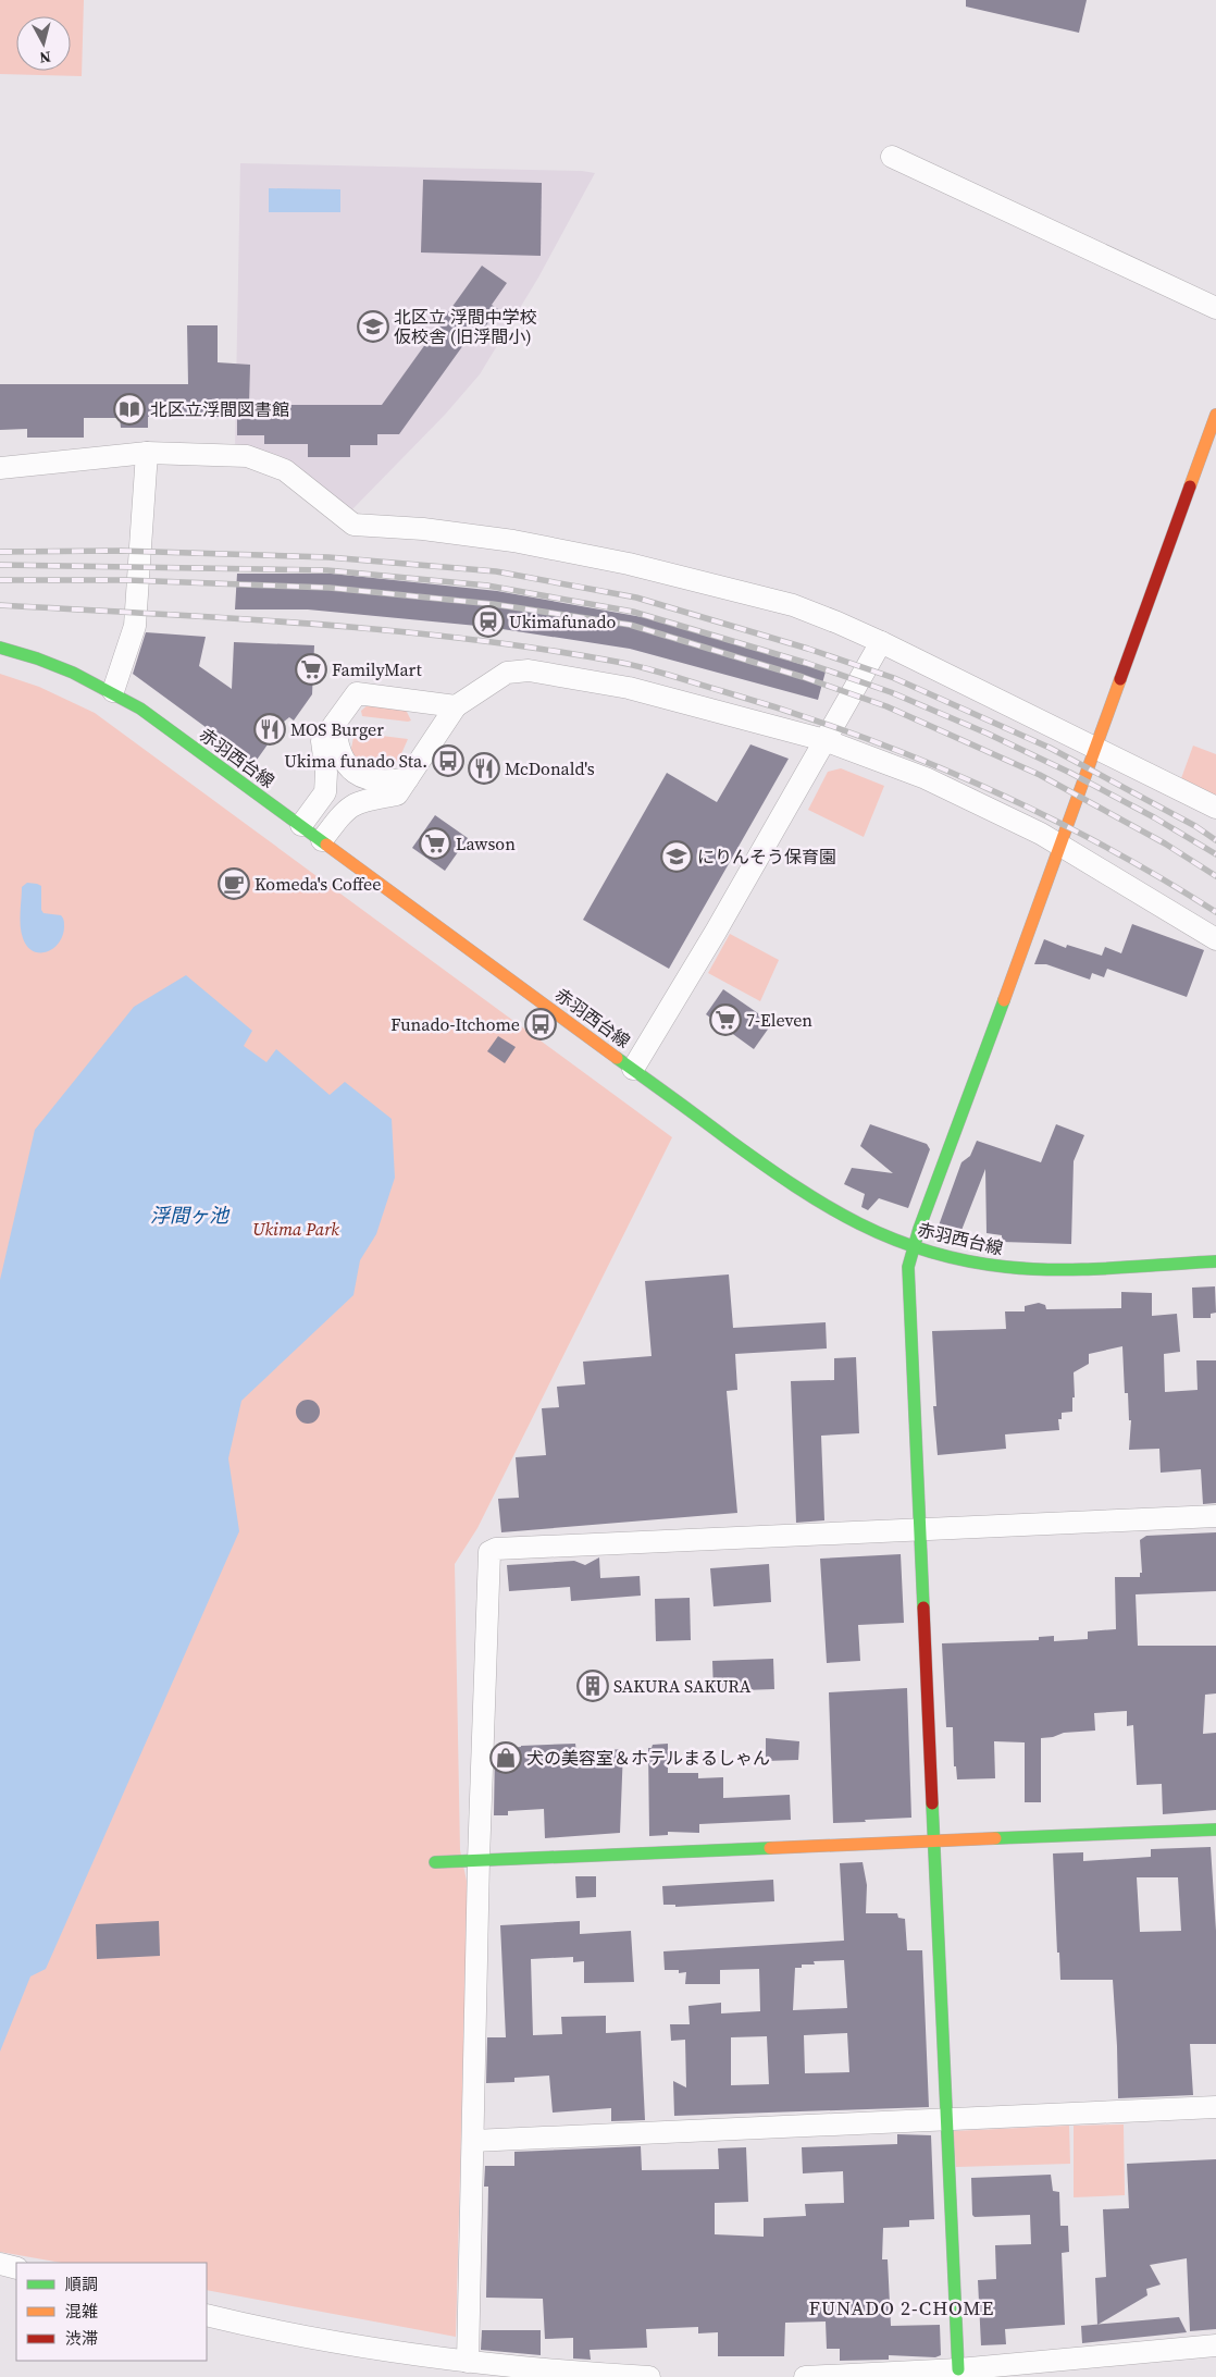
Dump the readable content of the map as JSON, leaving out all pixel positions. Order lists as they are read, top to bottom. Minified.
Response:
{"streets":{"street":["赤羽西台線"]},"districts":["FUNADO 2-CHOME"],"water":["浮間ヶ池"],"parks":["Ukima Park"],"places":{"school or university":["北区立 浮間中学校 仮校舎 (旧浮間小)","にりんそう保育園"],"library":["北区立浮間図書館"],"station":["Ukimafunado"],"supermarket":["FamilyMart","Lawson","7-Eleven"],"restaurant":["MOS Burger","McDonald's"],"bus stop":["Ukima funado Sta.","Funado-Itchome"],"cafe":["Komeda's Coffee"],"building":["SAKURA SAKURA"],"shop":["犬の美容室＆ホテルまるしゃん"]},"legend":["順調","混雑","渋滞"],"north":"bottom"}
